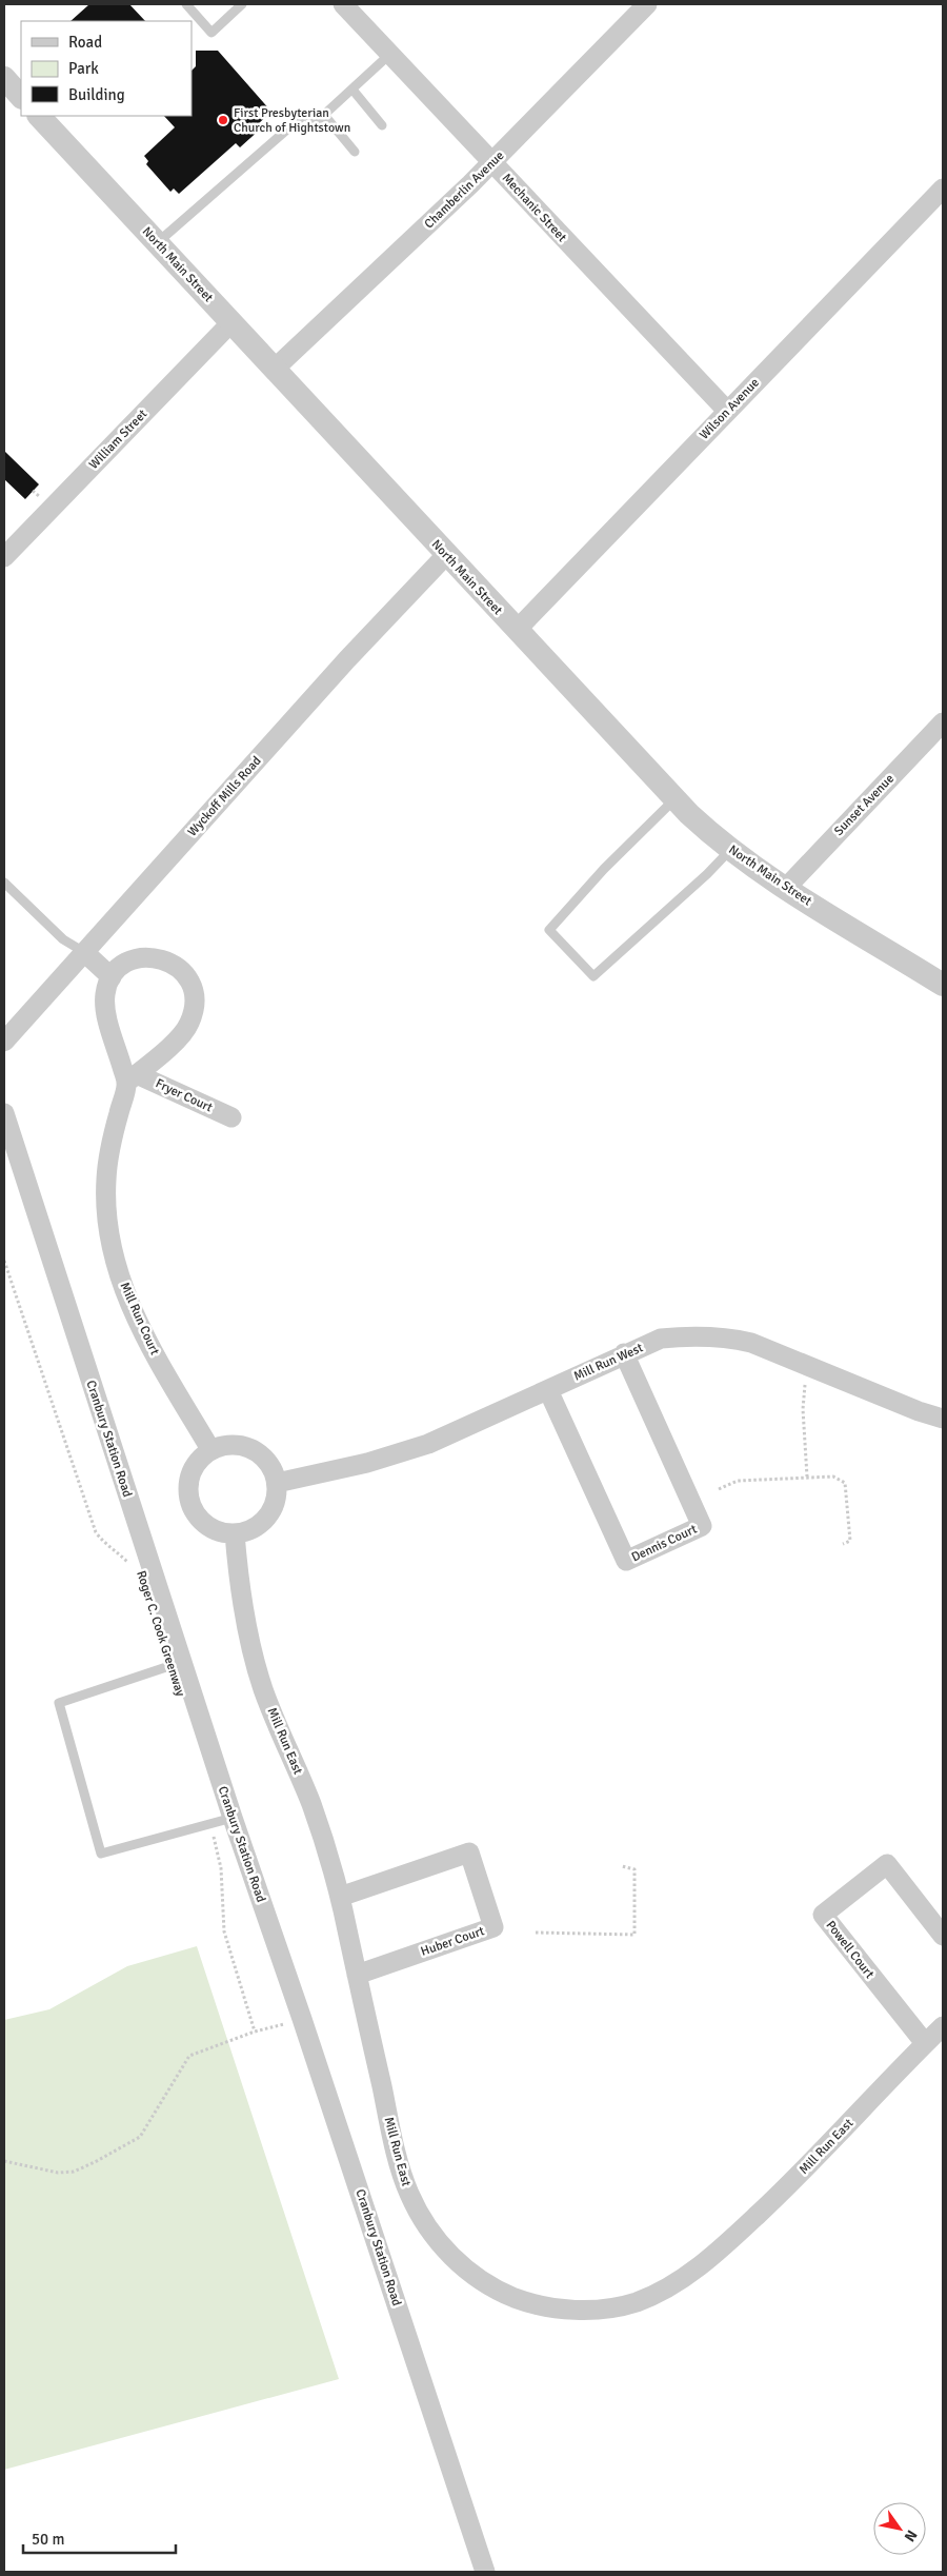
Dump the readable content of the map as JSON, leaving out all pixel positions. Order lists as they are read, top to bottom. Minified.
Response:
{"streets":{"street":["Chamberlin Avenue","Mechanic Street","North Main Street","Wilson Avenue","William Street","Wyckoff Mills Road","Sunset Avenue","Fryer Court","Mill Run Court","Mill Run West","Cranbury Station Road","Dennis Court","Mill Run East","Huber Court","Powell Court"],"path":["Roger C. Cook Greenway"]},"crossings":[["Chamberlin Avenue","Mechanic Street"],["Chamberlin Avenue","North Main Street"],["Mechanic Street","Wilson Avenue"],["North Main Street","Wilson Avenue"],["North Main Street","William Street"],["North Main Street","Wyckoff Mills Road"],["North Main Street","Sunset Avenue"],["Fryer Court","Mill Run Court"],["Mill Run Court","Mill Run West"],["Mill Run Court","Mill Run East"],["Mill Run West","Dennis Court"],["Mill Run West","Mill Run East"],["Mill Run East","Huber Court"],["Mill Run East","Powell Court"]],"places":["First Presbyterian Church of Hightstown"],"legend":["Road","Park","Building"],"scale_bar":"50 m","north":"bottom right"}
